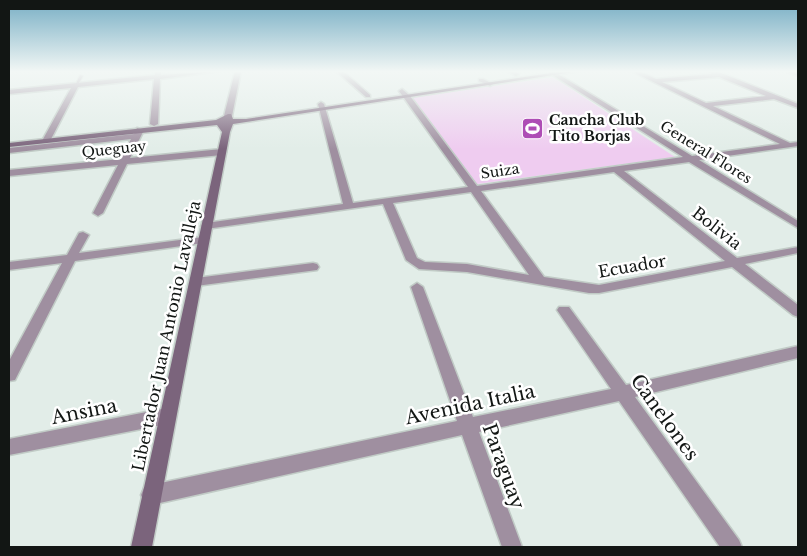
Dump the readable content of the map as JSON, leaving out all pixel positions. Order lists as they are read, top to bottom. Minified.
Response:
{"streets":{"street":["Queguay","General Flores","Suiza","Bolivia","Ecuador","Libertador Juan Antonio Lavalleja","Avenida Italia","Ansina","Canelones","Paraguay"]},"crossings":[["Queguay","Libertador Juan Antonio Lavalleja"],["General Flores","Suiza"],["Suiza","Bolivia"],["Suiza","Ecuador"],["Suiza","Libertador Juan Antonio Lavalleja"],["Bolivia","Ecuador"],["Libertador Juan Antonio Lavalleja","Avenida Italia"],["Libertador Juan Antonio Lavalleja","Ansina"],["Avenida Italia","Canelones"],["Avenida Italia","Paraguay"]],"places":{"sports":["Cancha Club Tito Borjas"]}}
